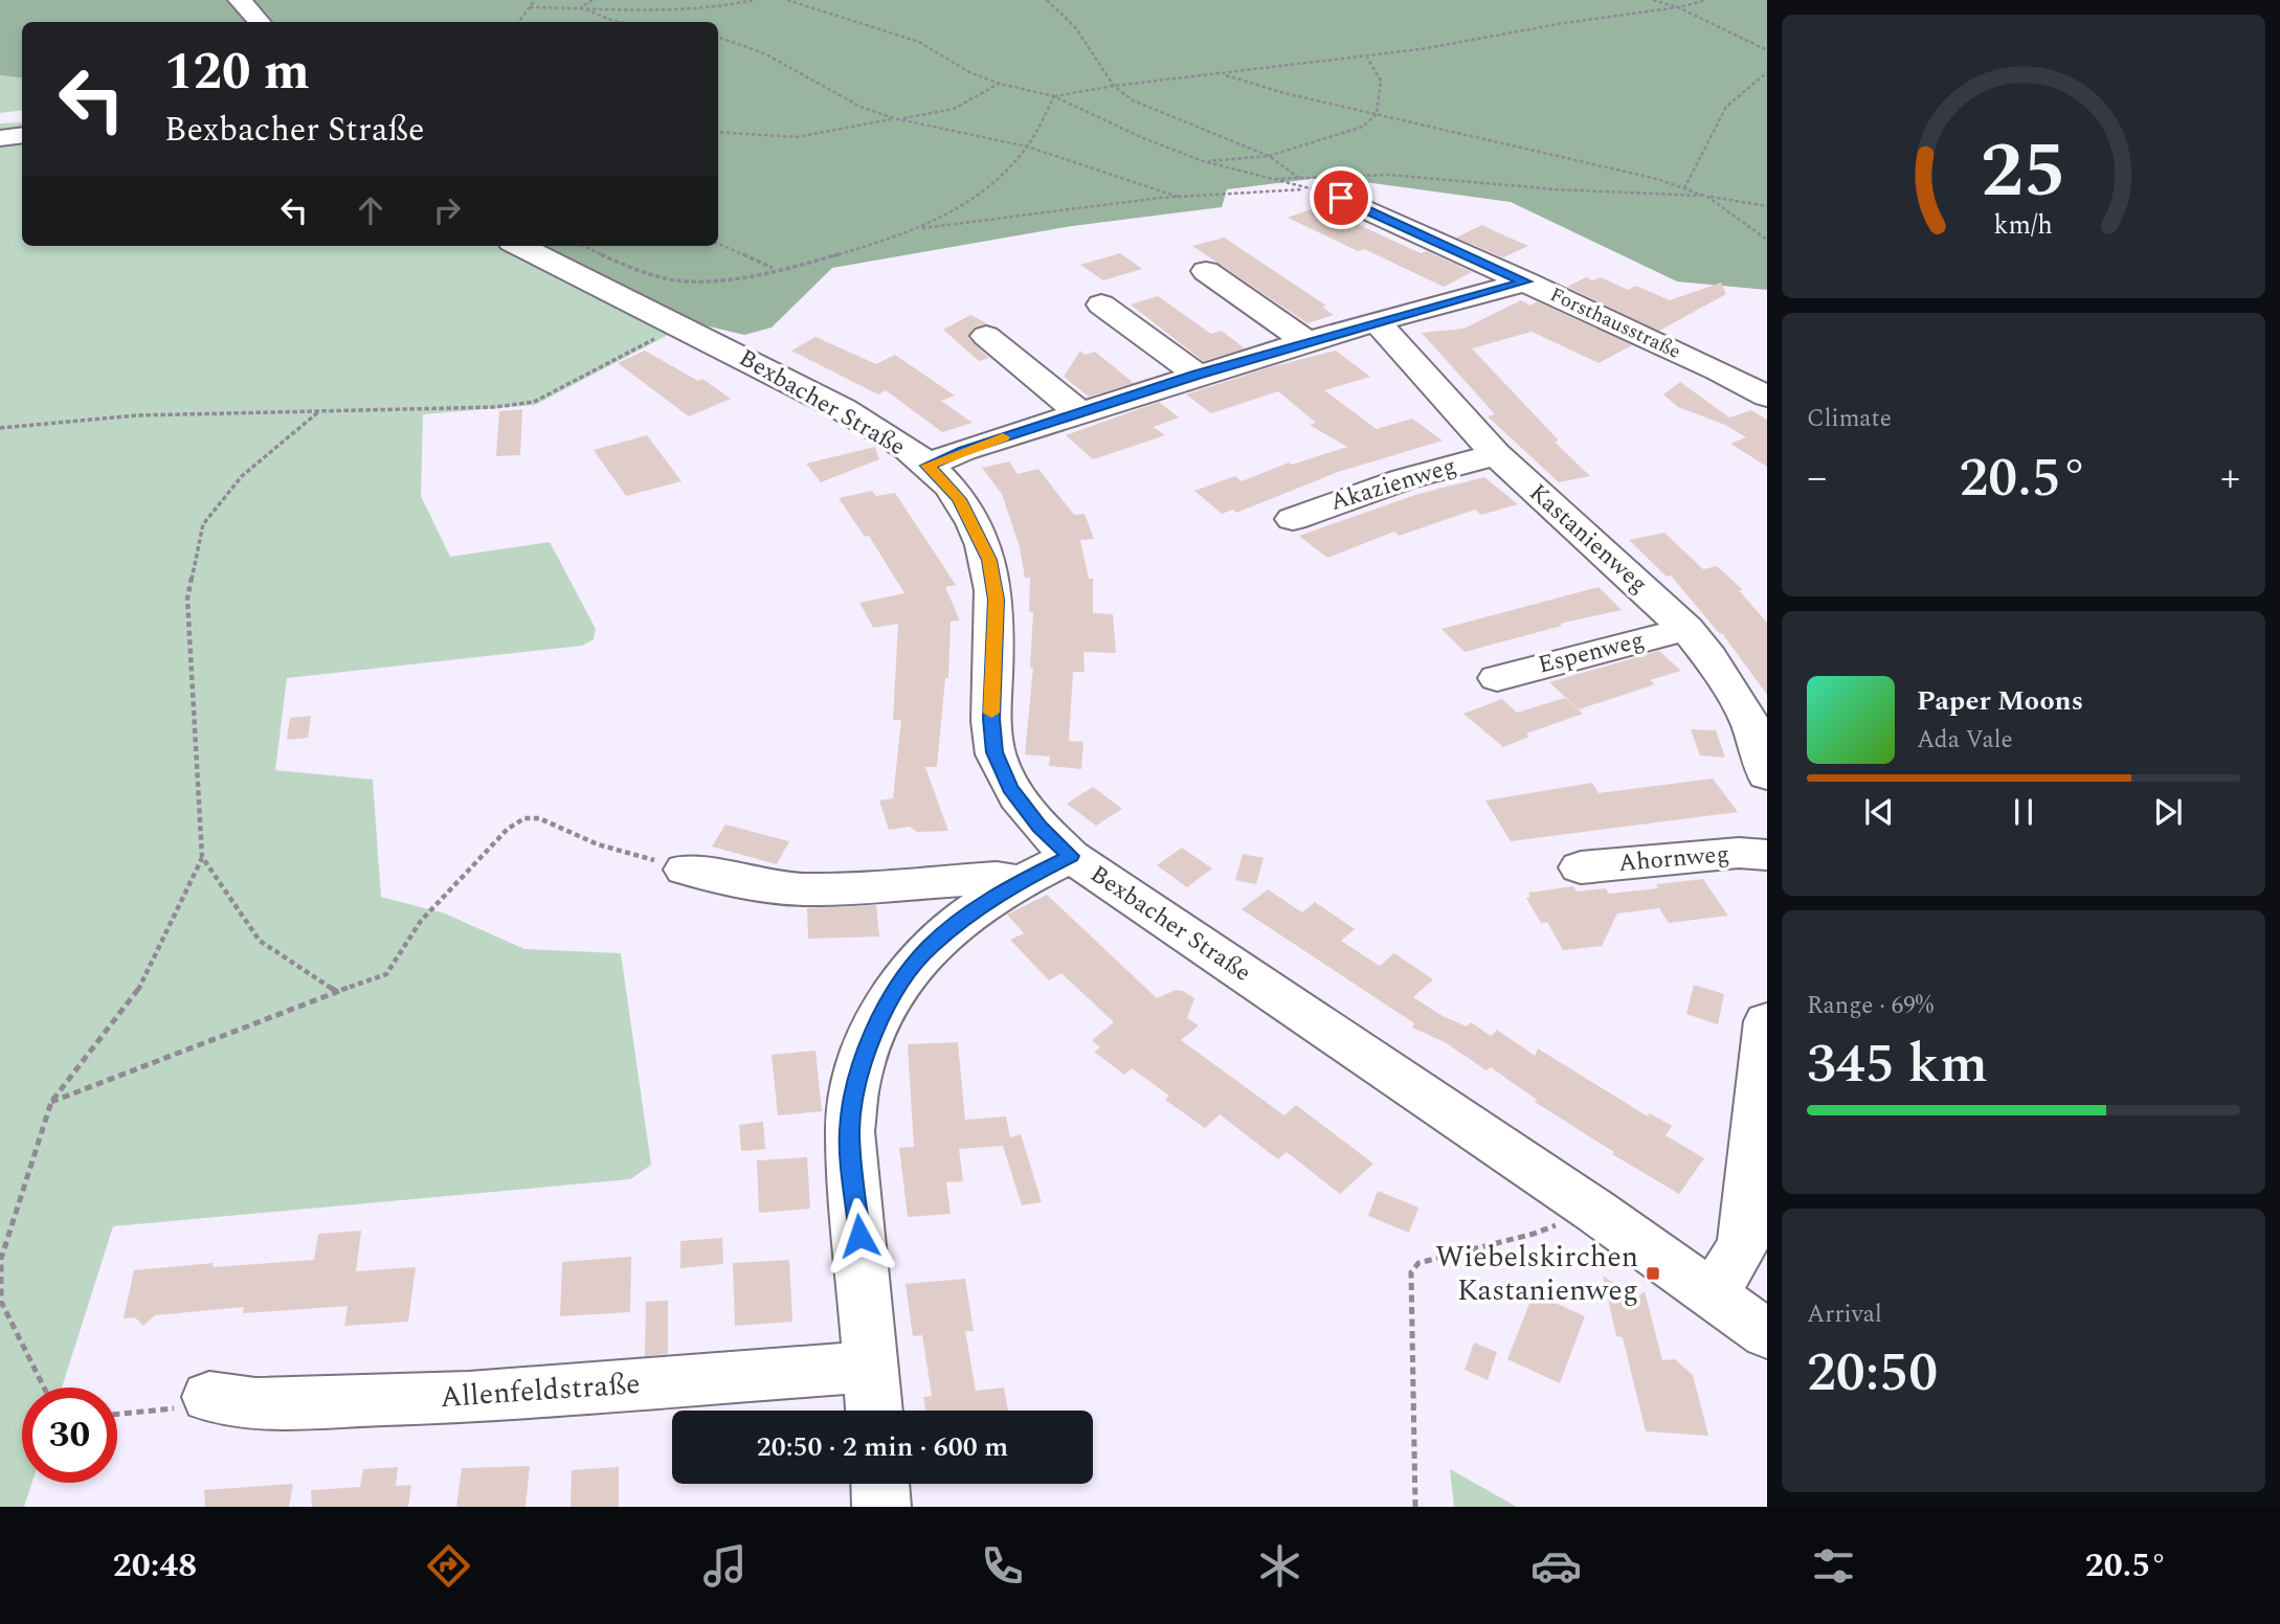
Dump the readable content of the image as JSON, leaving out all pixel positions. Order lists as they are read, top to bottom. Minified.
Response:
{"streets":{"street":["Forsthausstraße","Bexbacher Straße","Akazienweg","Kastanienweg","Espenweg","Ahornweg","Allenfeldstraße"]},"crossings":[["Akazienweg","Kastanienweg"],["Kastanienweg","Espenweg"]],"places":{"transit":["Wiebelskirchen Kastanienweg"]},"page":{"turn":["120 m","Bexbacher Straße"],"tile":["Climate",["Range · 69%","345 km"],["Arrival","20:50"]],"heat":["−","20.5°","+"],"song":["Paper Moons","Ada Vale"],"limit":"30","trip":"20:50 · 2 min · 600 m","tabs":["20:48","20.5°"],"gauge":["25","km/h"]}}
